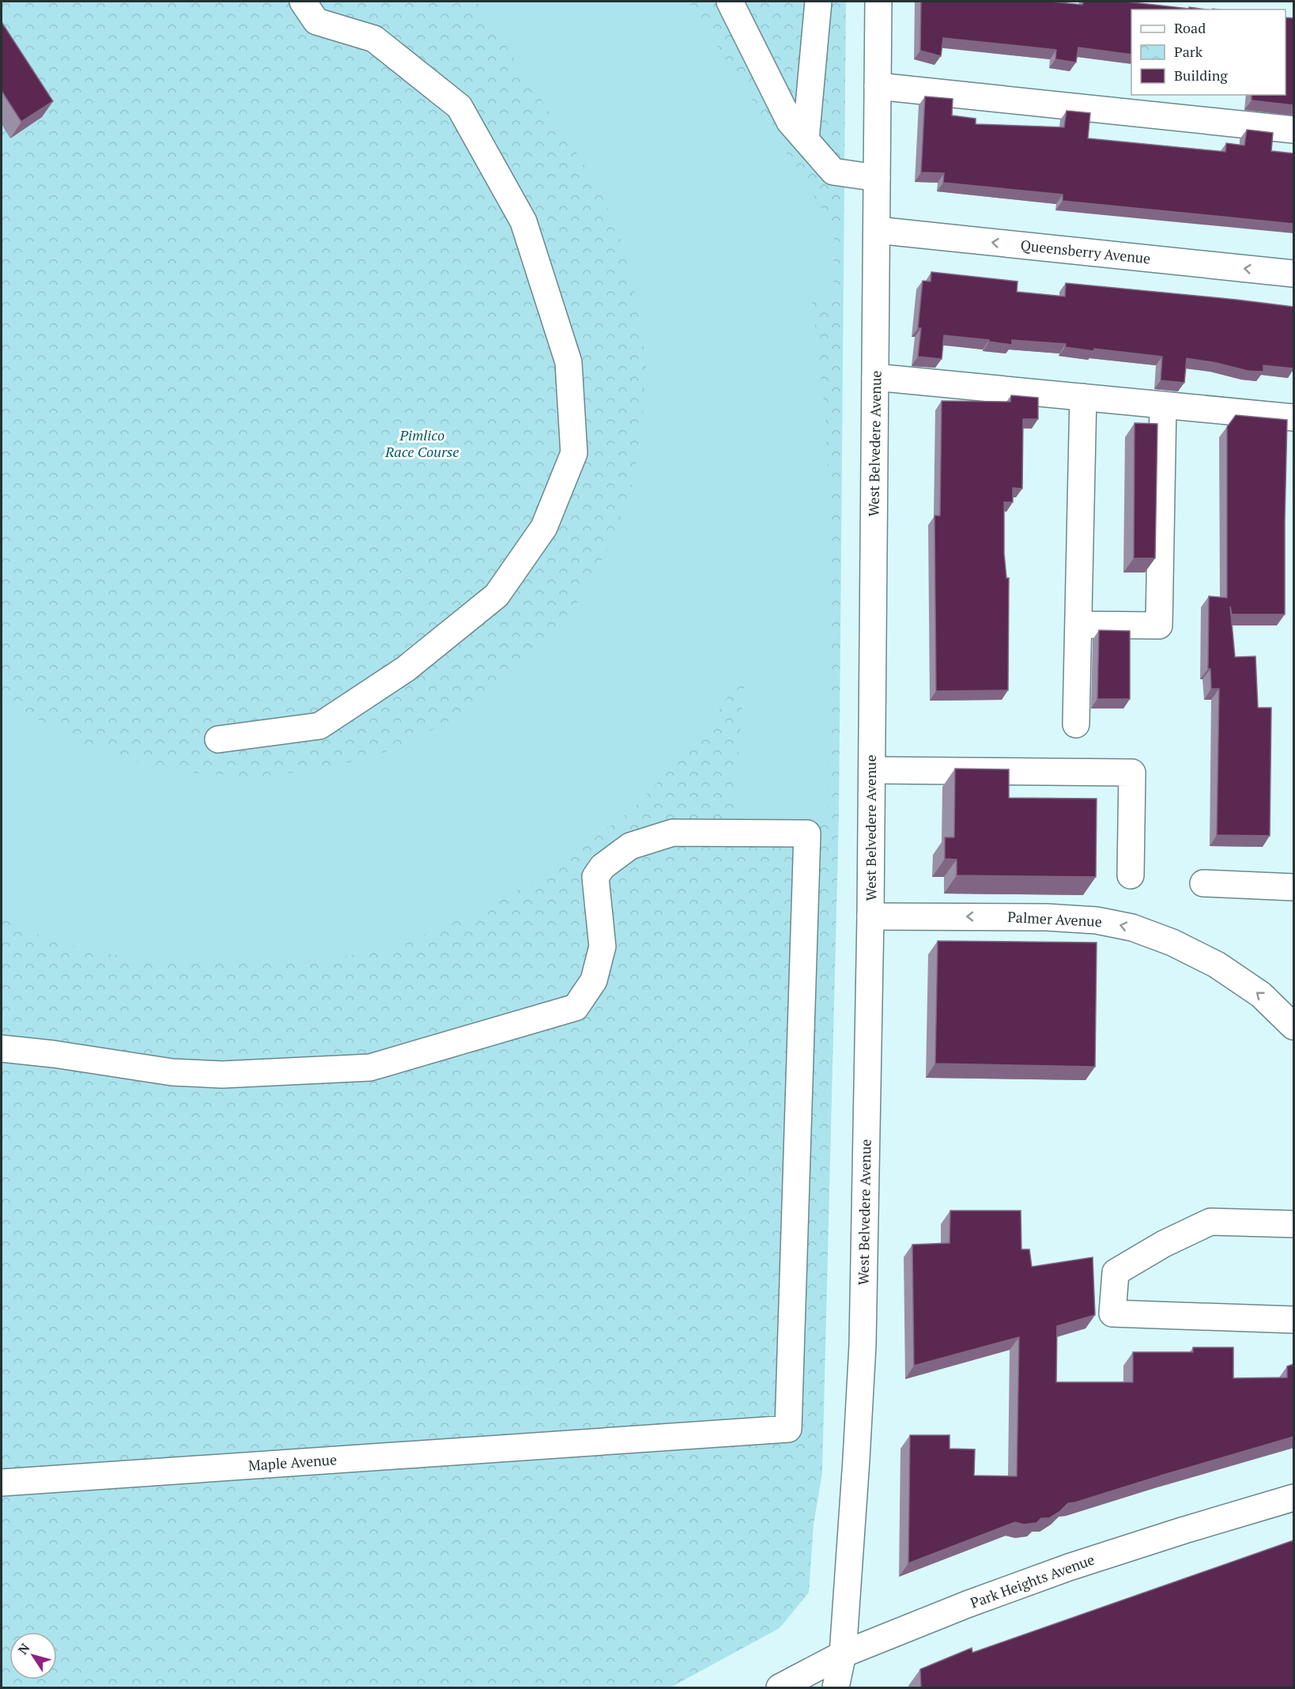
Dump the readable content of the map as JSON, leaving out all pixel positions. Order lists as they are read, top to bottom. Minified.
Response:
{"streets":{"main road":["Queensberry Avenue","West Belvedere Avenue","Palmer Avenue","Maple Avenue","Park Heights Avenue"]},"crossings":[["Queensberry Avenue","West Belvedere Avenue"],["West Belvedere Avenue","Palmer Avenue"],["West Belvedere Avenue","Park Heights Avenue"]],"one_way":["Palmer Avenue"],"parks":["Pimlico Race Course"],"legend":["Road","Park","Building"],"north":"top left"}
